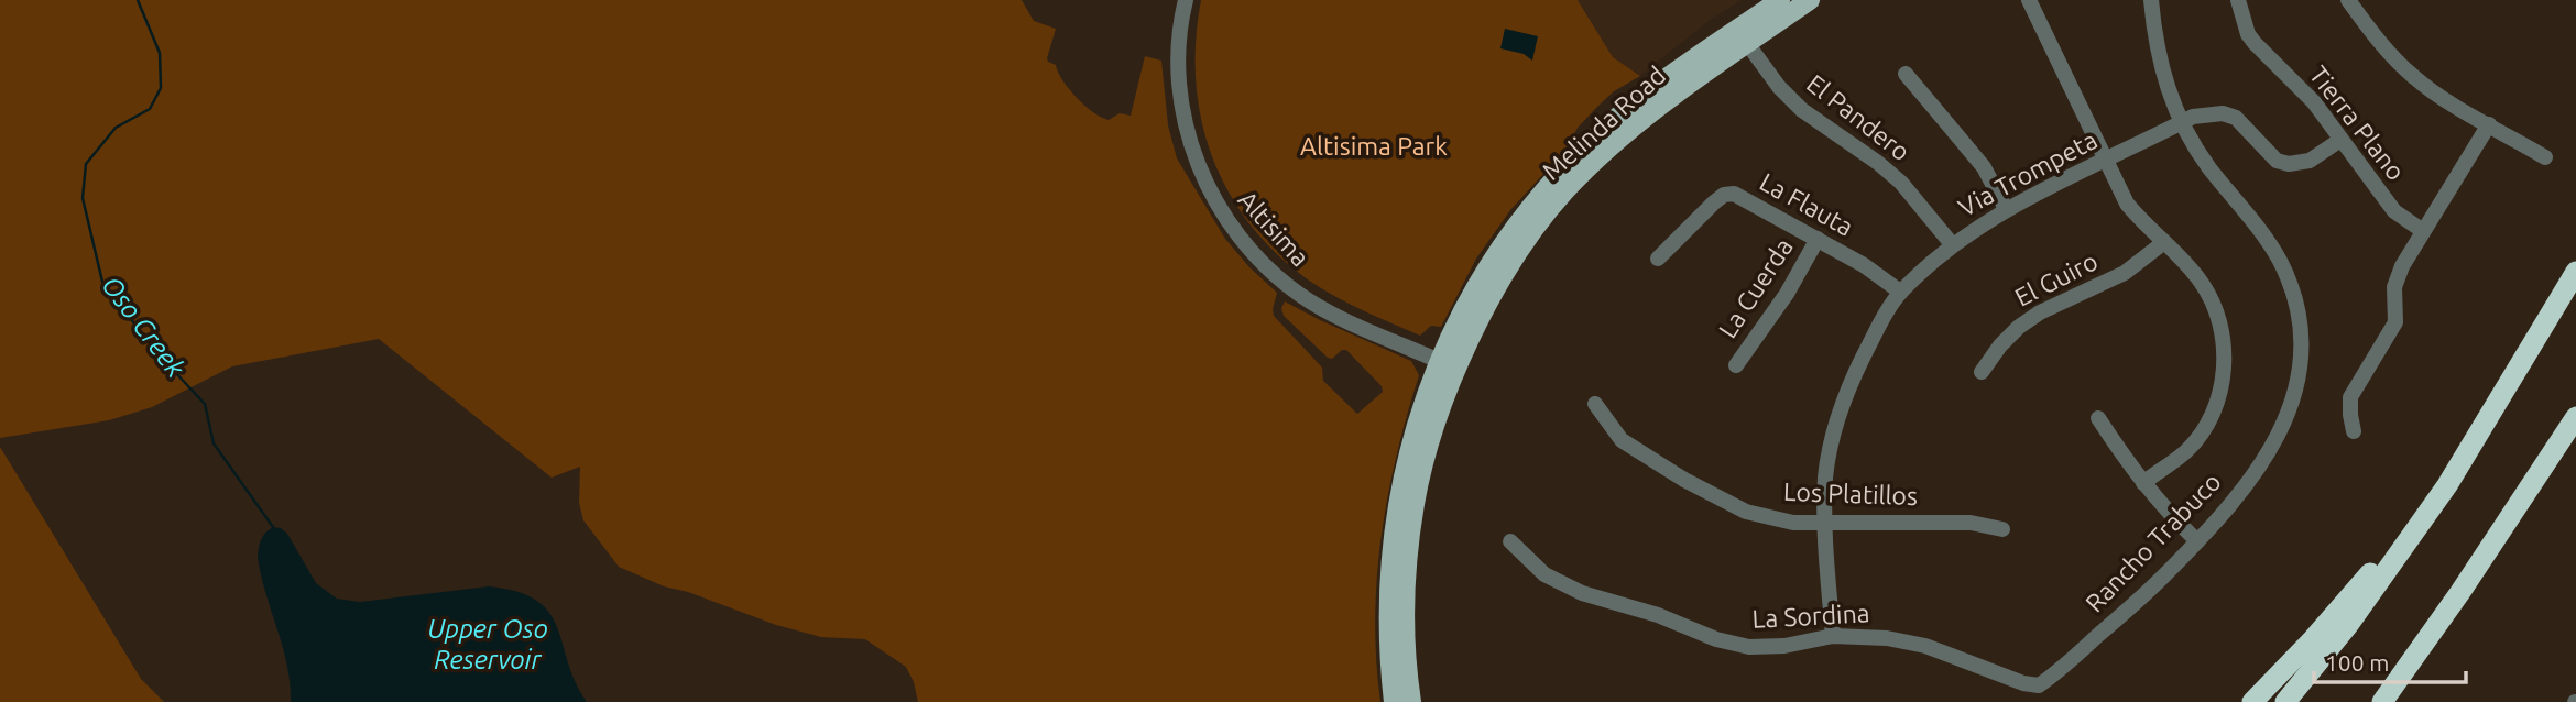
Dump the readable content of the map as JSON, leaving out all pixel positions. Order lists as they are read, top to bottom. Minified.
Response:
{"streets":{"main road":["Melinda Road"],"street":["El Pandero","Tierra Plano","Via Trompeta","La Flauta","Altisima","El Guiro","La Cuerda","Los Platillos","Rancho Trabuco","La Sordina"]},"crossings":[["El Pandero","Melinda Road"],["El Pandero","Via Trompeta"],["Melinda Road","Altisima"],["Tierra Plano","Via Trompeta"],["Via Trompeta","La Flauta"],["Via Trompeta","Los Platillos"],["Via Trompeta","Rancho Trabuco"],["Via Trompeta","La Sordina"],["La Flauta","La Cuerda"],["Rancho Trabuco","La Sordina"]],"water":["Oso Creek","Upper Oso Reservoir"],"parks":["Altisima Park"],"scale_bar":"100 m"}
